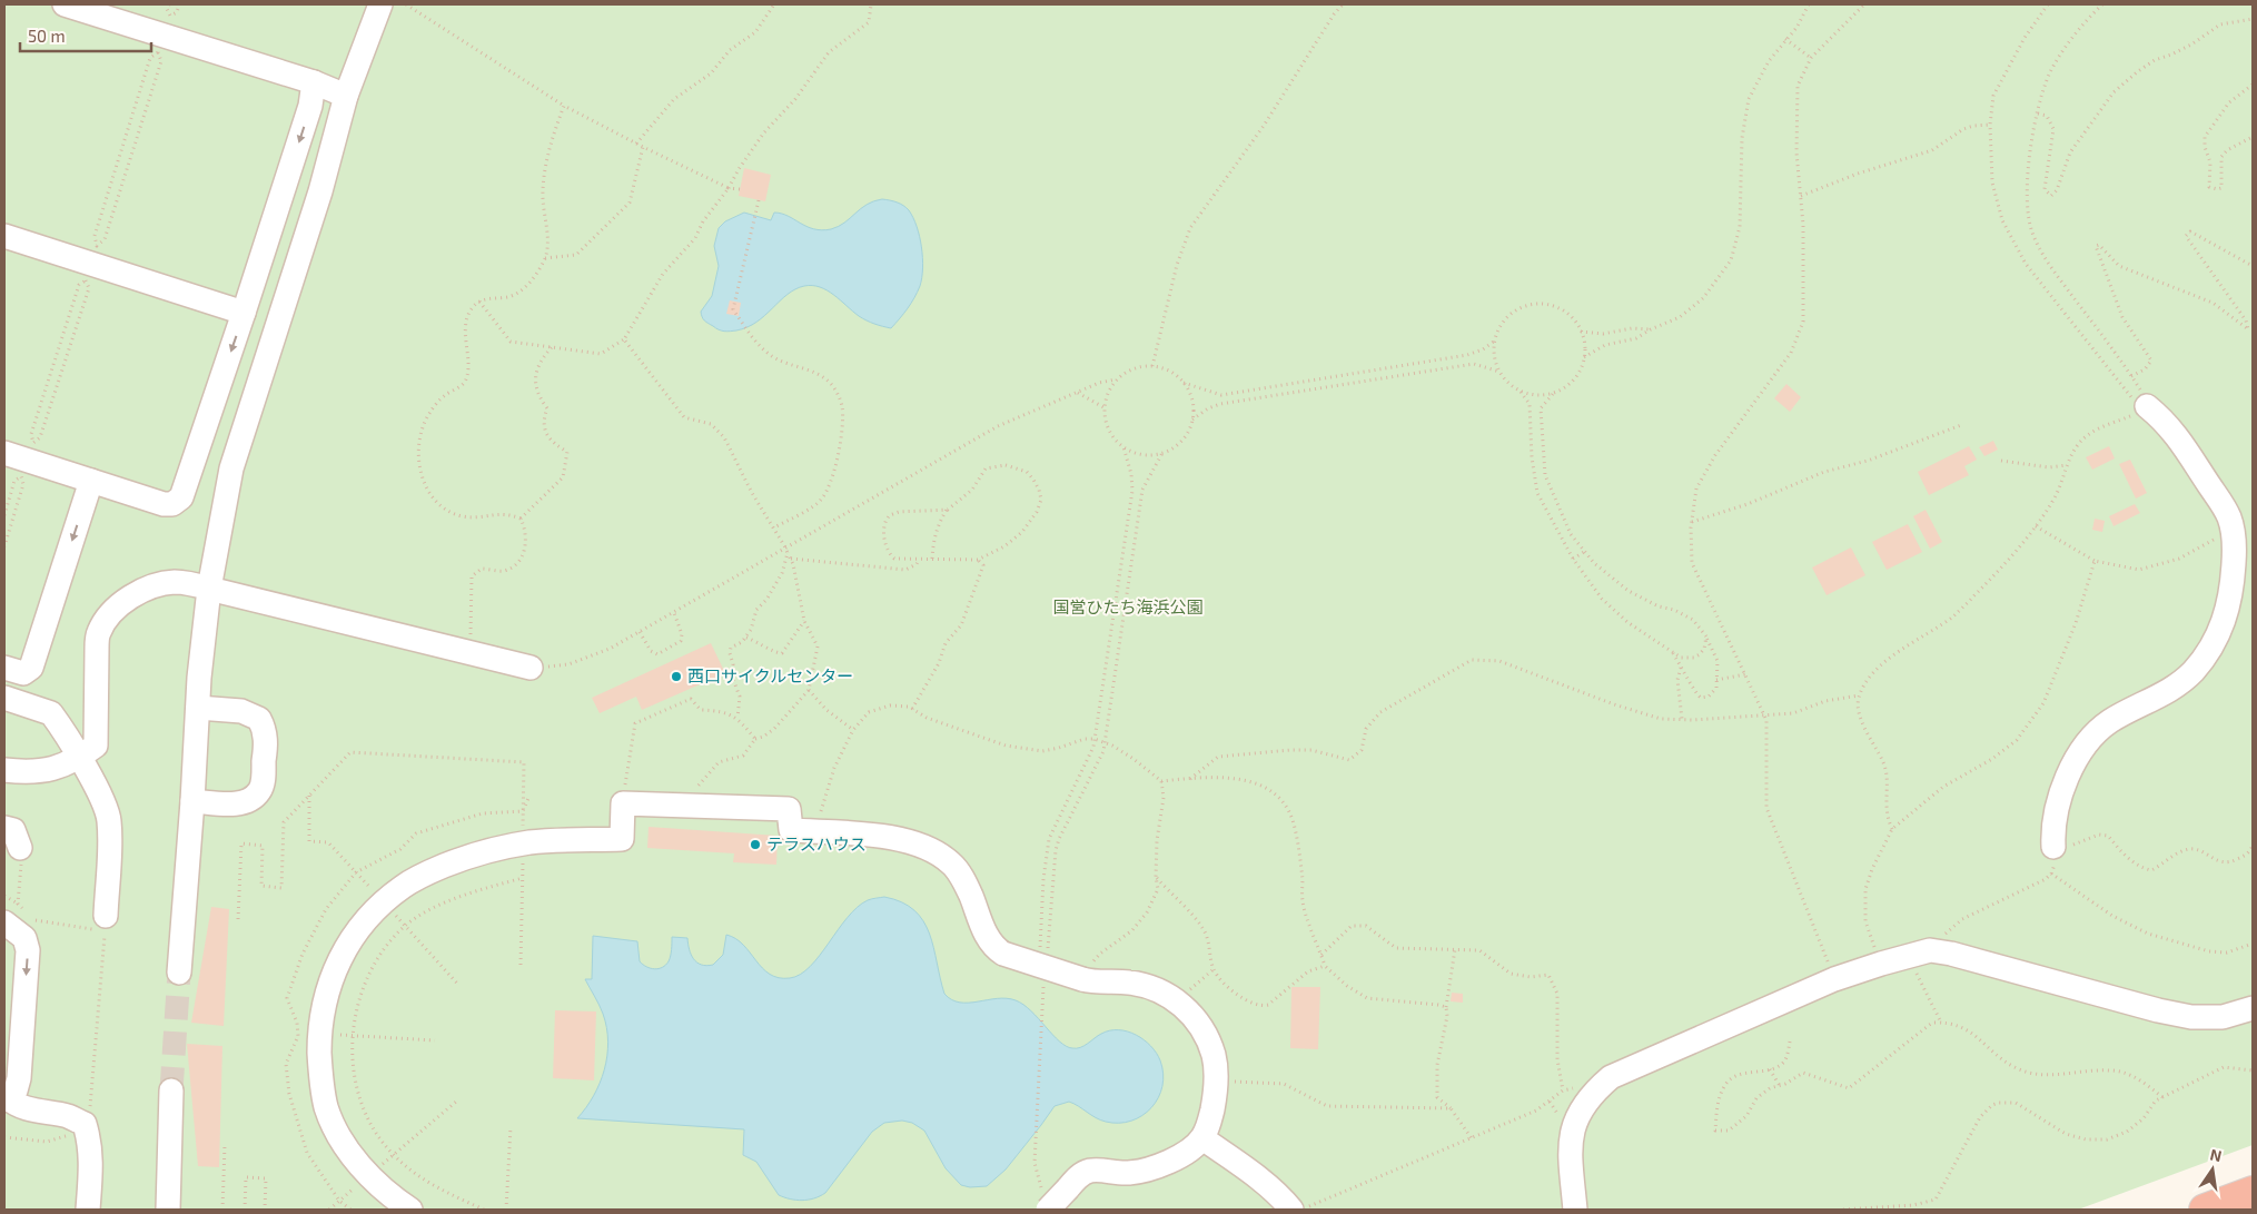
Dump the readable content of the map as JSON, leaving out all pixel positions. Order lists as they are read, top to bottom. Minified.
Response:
{"parks":["国営ひたち海浜公園"],"places":["西口サイクルセンター","テラスハウス"],"scale_bar":"50 m","north":"top"}
